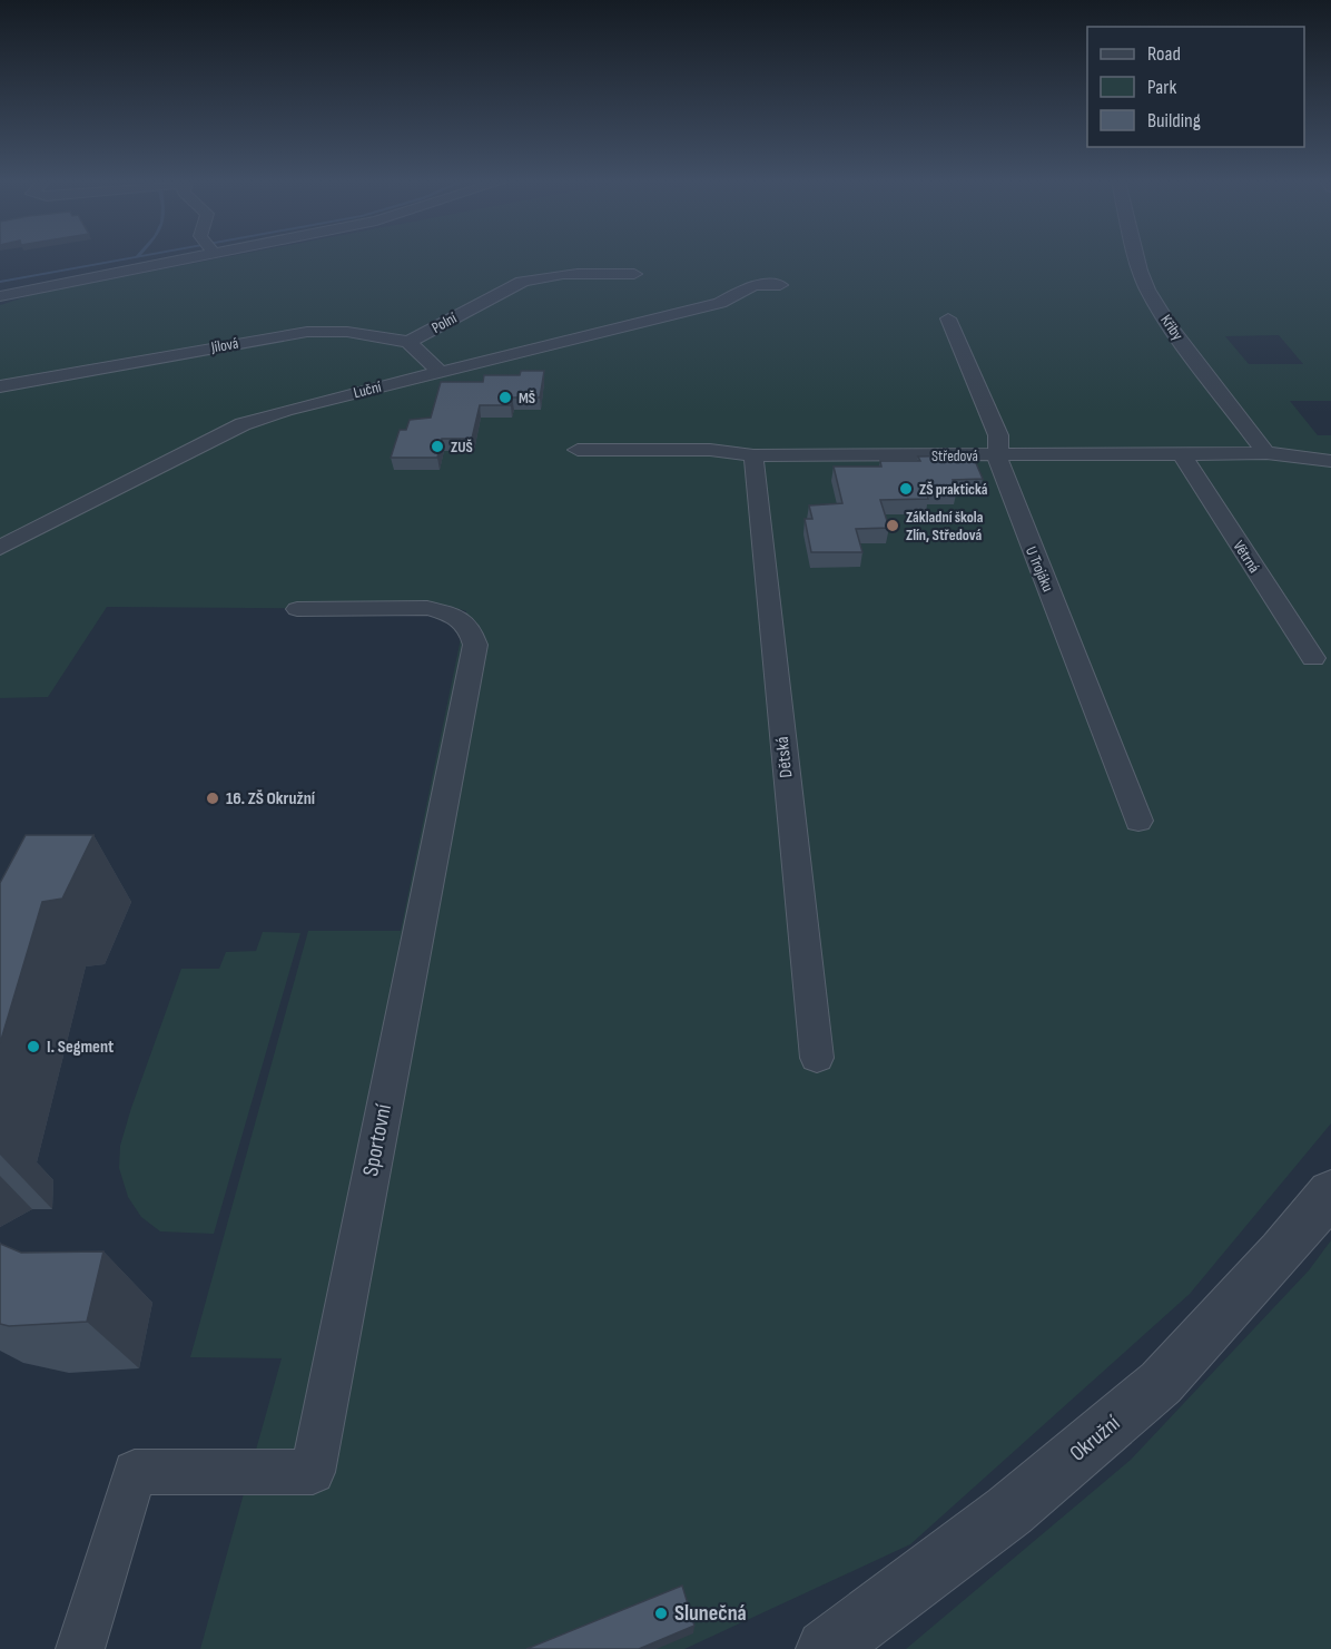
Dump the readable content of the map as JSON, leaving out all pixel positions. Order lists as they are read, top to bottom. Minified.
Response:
{"streets":{"street":["Polní","Křiby","Jílová","Luční","Středová","Větrná","U Trojáku","Dětská","Sportovní","Okružní"]},"crossings":[["Polní","Jílová"],["Křiby","Středová"],["Středová","Větrná"],["Středová","U Trojáku"],["Středová","Dětská"]],"places":["MŠ","ZUŠ","ZŠ praktická","Základní škola Zlín, Středová","16. ZŠ Okružní","I. Segment","Slunečná"],"legend":["Road","Park","Building"]}
